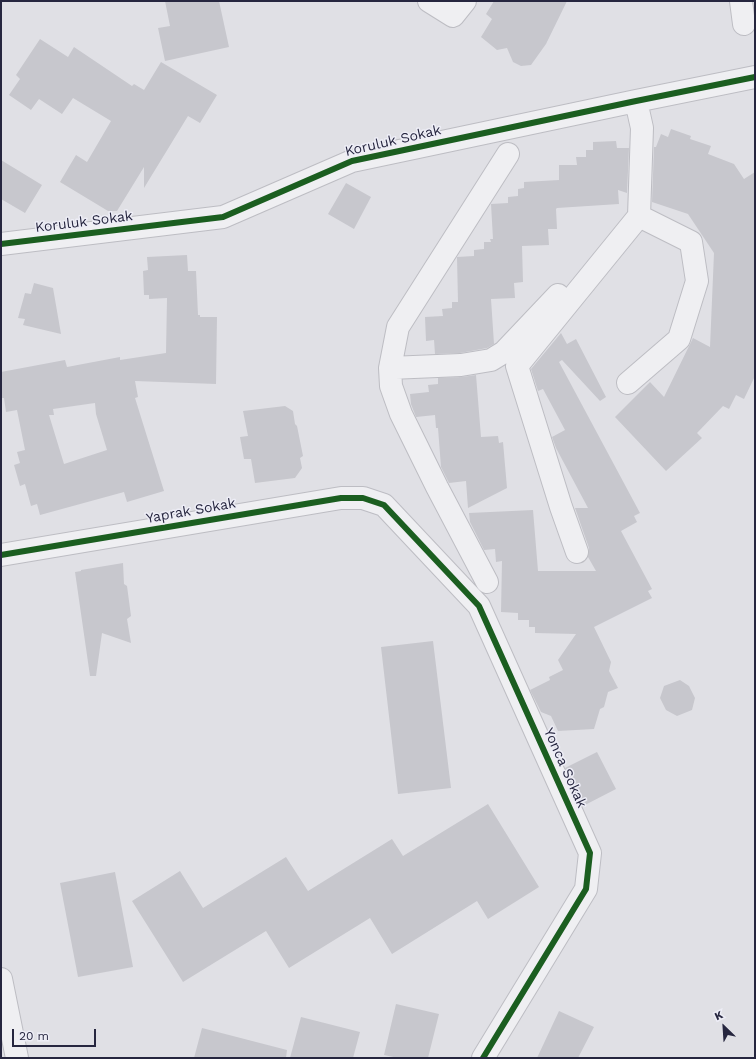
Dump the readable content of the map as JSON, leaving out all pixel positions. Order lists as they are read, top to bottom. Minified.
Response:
{"streets":{"street":["Koruluk Sokak","Yaprak Sokak","Yonca Sokak"]},"crossings":[["Yaprak Sokak","Yonca Sokak"]],"scale_bar":"20 m","north":"top left"}
